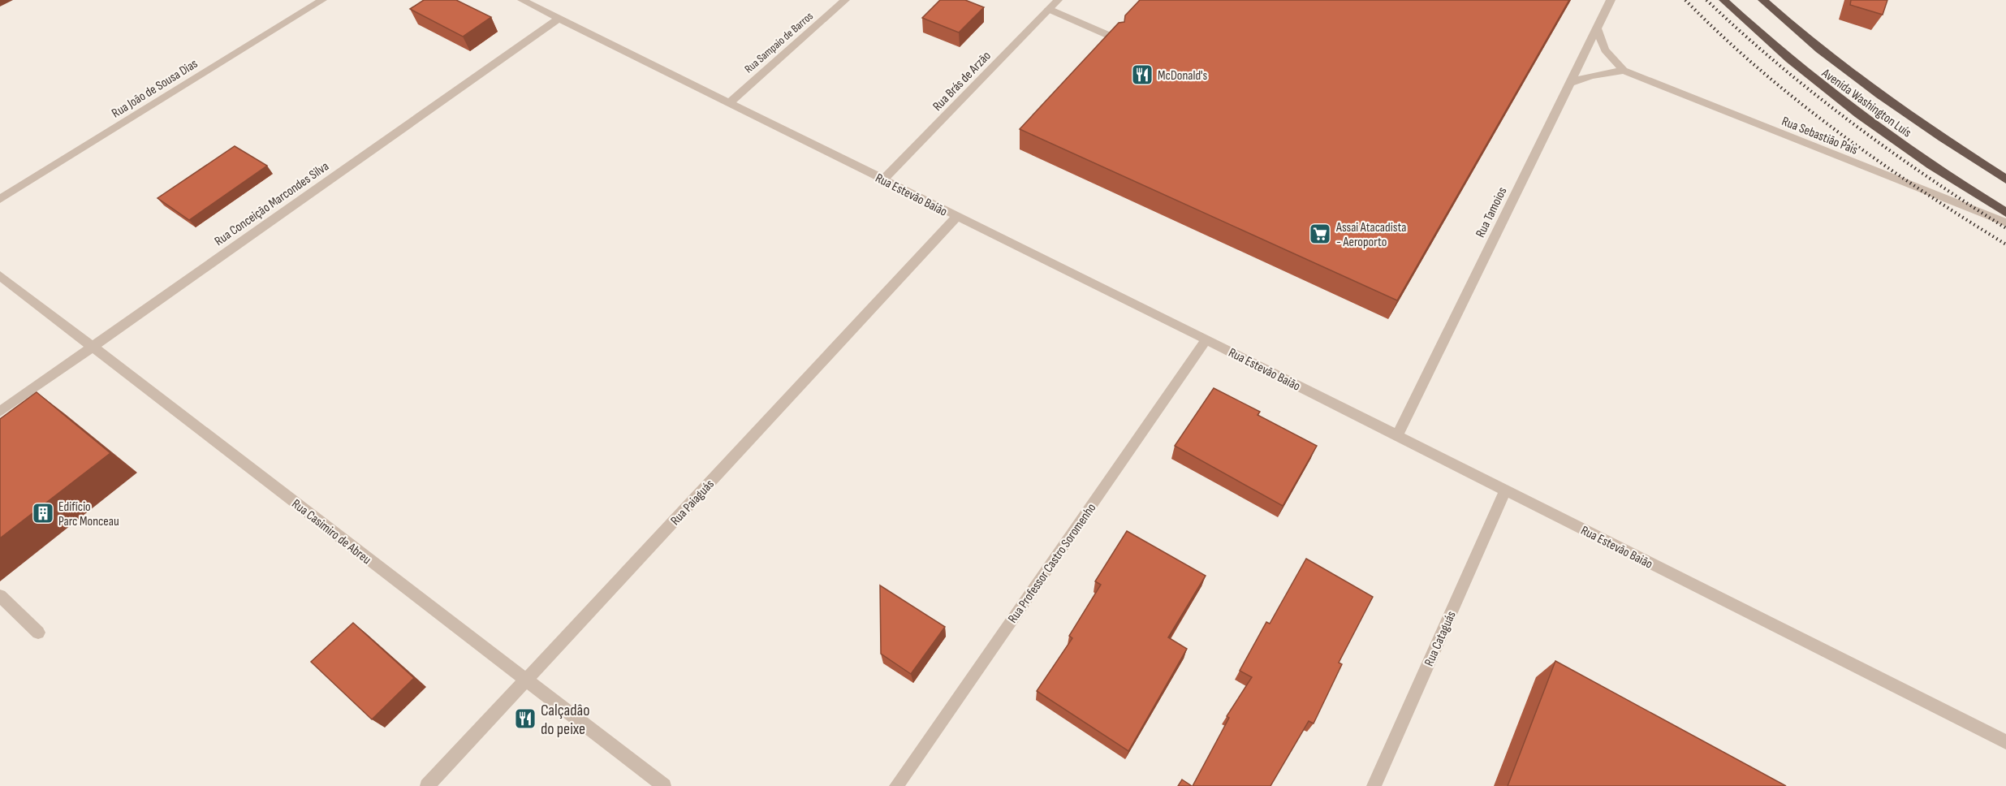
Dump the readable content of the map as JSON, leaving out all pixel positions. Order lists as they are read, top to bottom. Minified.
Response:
{"streets":{"highway":["Avenida Washington Luís"],"street":["Rua Sampaio de Barros","Rua Brás de Arzão","Rua João de Sousa Dias","Rua Sebastião Pais","Rua Estevão Baião","Rua Conceição Marcondes Silva","Rua Tamoios","Rua Paiaguás","Rua Casimiro de Abreu","Rua Professor Castro Soromenho","Rua Cataguás"]},"crossings":[["Rua Sampaio de Barros","Rua Estevão Baião"],["Rua Brás de Arzão","Rua Estevão Baião"],["Rua Sebastião Pais","Rua Tamoios"],["Rua Estevão Baião","Rua Conceição Marcondes Silva"],["Rua Estevão Baião","Rua Tamoios"],["Rua Estevão Baião","Rua Paiaguás"],["Rua Estevão Baião","Rua Professor Castro Soromenho"],["Rua Estevão Baião","Rua Cataguás"],["Rua Conceição Marcondes Silva","Rua Casimiro de Abreu"],["Rua Paiaguás","Rua Casimiro de Abreu"]],"places":{"restaurant":["McDonald's","Calçadâo do peixe"],"supermarket":["Assai Atacadista - Aeroporto"],"building":["Edifício Parc Monceau"]}}
